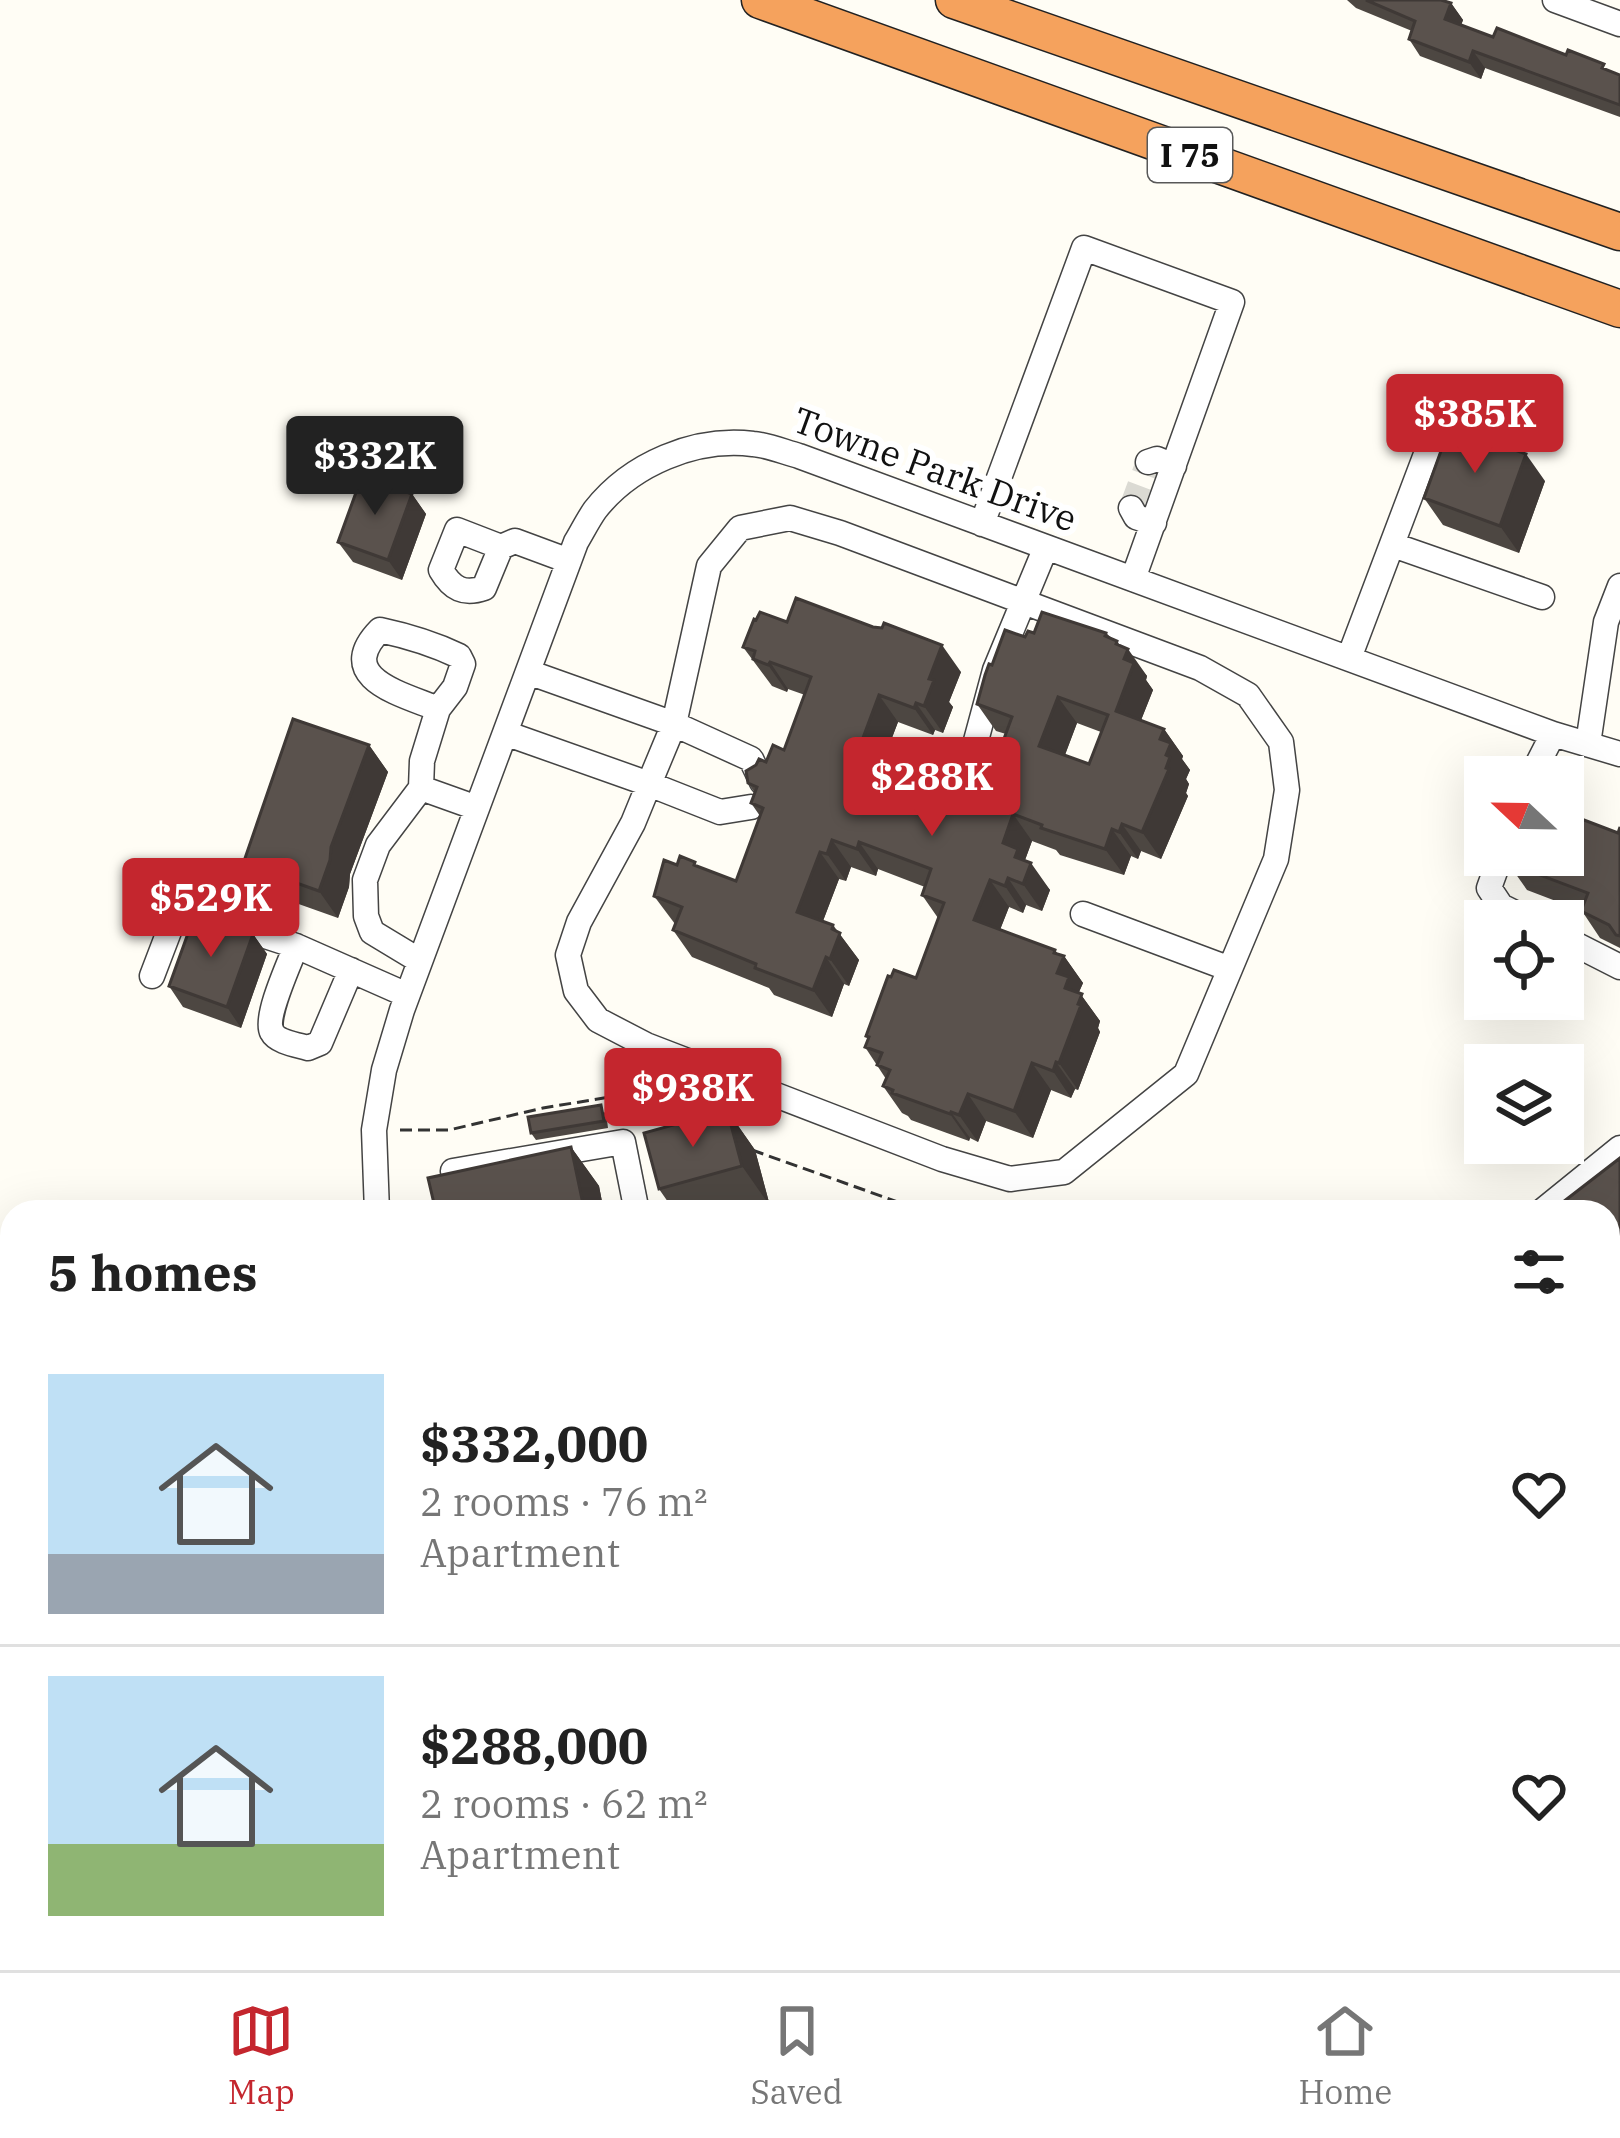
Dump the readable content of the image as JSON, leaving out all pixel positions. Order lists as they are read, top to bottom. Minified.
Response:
{"streets":{"highway":["I 75"],"street":["Towne Park Drive"]},"north":"left","page":{"price":["$385K","$332K","$288K","$529K","$938K"],"heading":"5 homes","list":[{"name":"$332,000","note":"2 rooms · 76 m² · Apartment"},{"name":"$288,000","note":"2 rooms · 62 m² · Apartment"}],"tabs":["Map","Saved","Home"]}}
